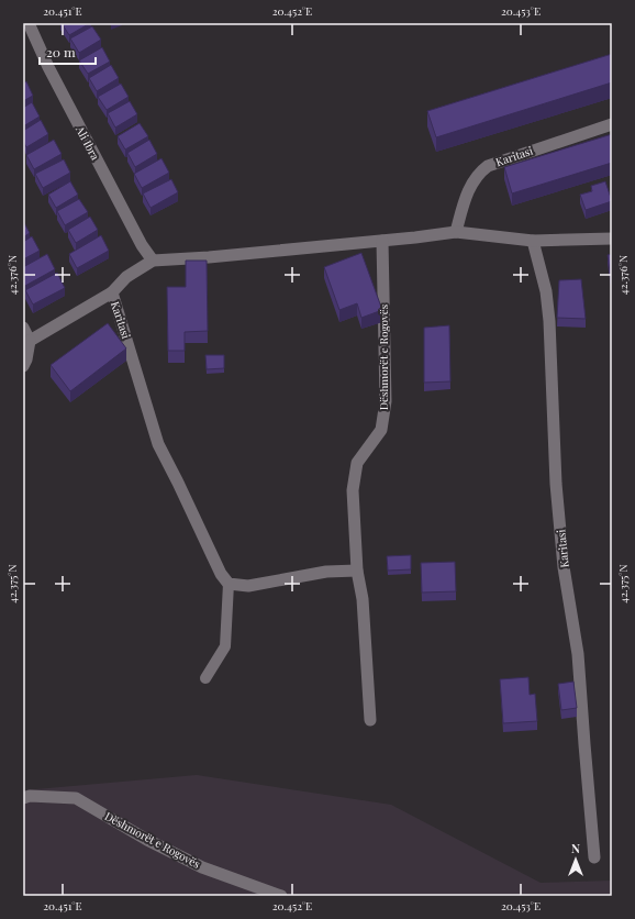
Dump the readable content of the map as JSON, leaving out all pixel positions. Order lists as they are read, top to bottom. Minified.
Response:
{"streets":{"street":["Ali Ibra","Karitasi","Dëshmorët e Rogovës"]},"crossings":[["Ali Ibra","Karitasi"],["Karitasi","Dëshmorët e Rogovës"]],"scale_bar":"20 m","north":"top","coordinates":["20.451°E","20.452°E","20.453°E","42.376°N","42.375°N"]}
